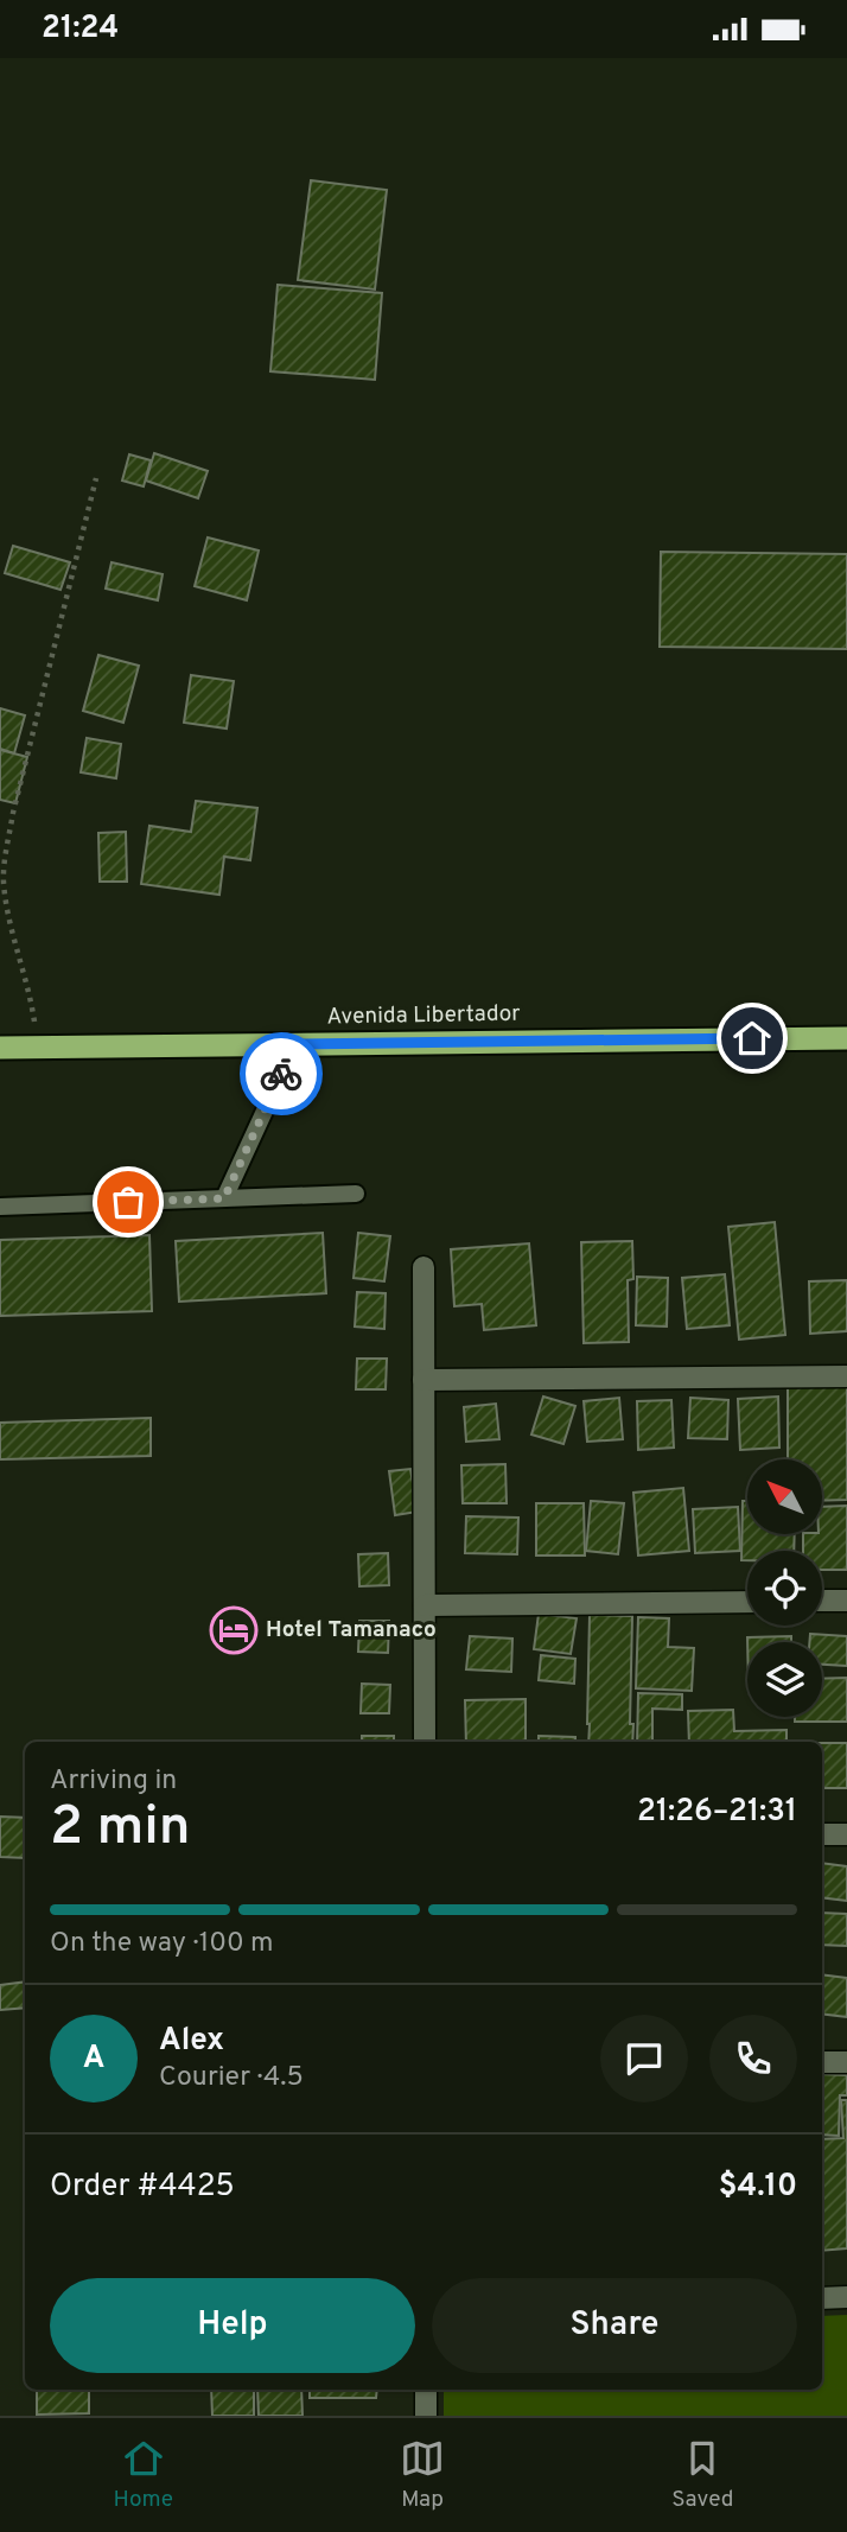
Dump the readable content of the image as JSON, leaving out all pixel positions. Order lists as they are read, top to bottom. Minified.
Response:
{"streets":{"highway":["Avenida Libertador"]},"places":{"hotel":["Hotel Tamanaco"]},"north":"top left","page":{"status":"21:24","heading":["2 min","Arriving in","21:26–21:31"],"panel":["Alex","Courier · 4.5","Order #4425","$4.10"],"bar":"On the way · 100 m","round":"A","buttons":["Help","Share"],"tabs":["Home","Map","Saved"]}}
